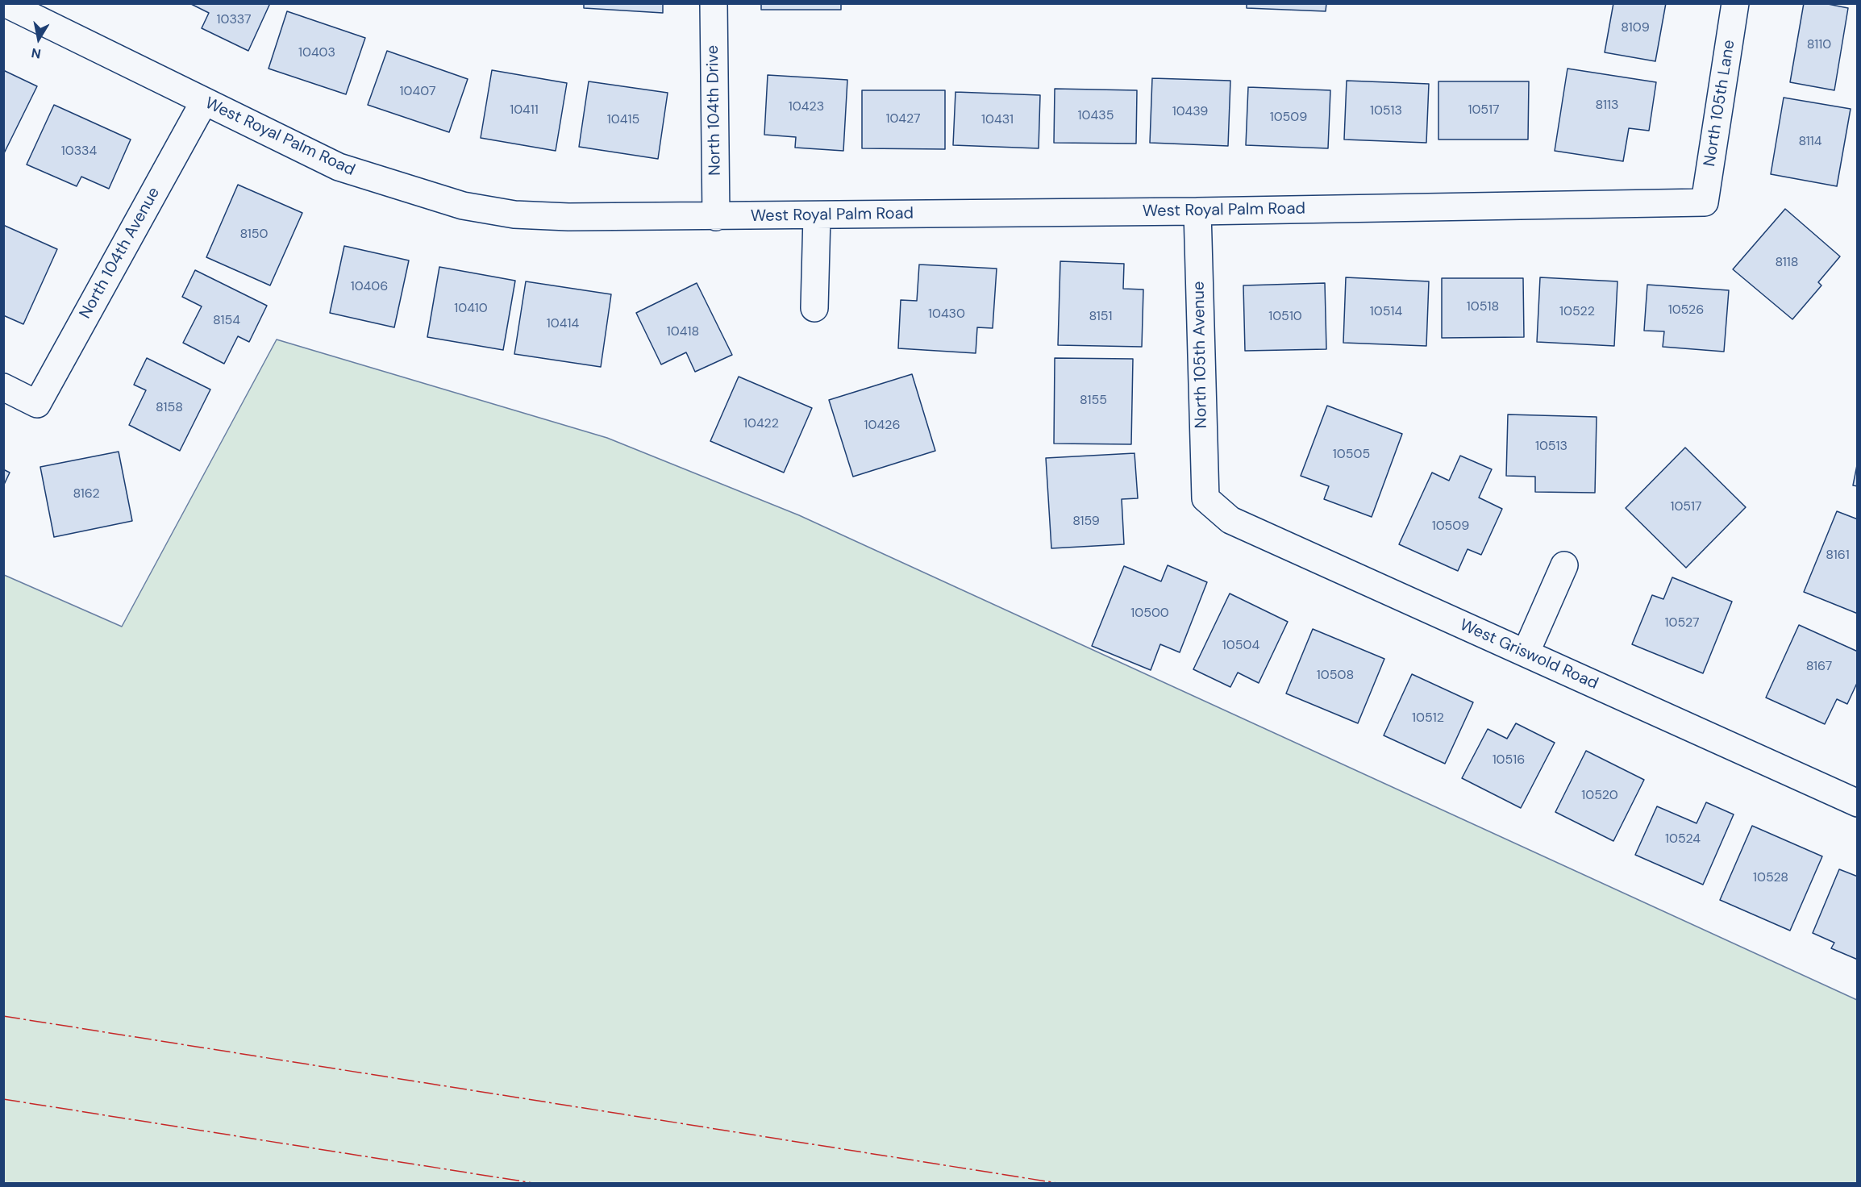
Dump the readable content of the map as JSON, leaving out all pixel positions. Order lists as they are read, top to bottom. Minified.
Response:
{"streets":{"street":["North 105th Lane","North 104th Drive","West Royal Palm Road","North 104th Avenue","North 105th Avenue","West Griswold Road"]},"crossings":[["North 105th Lane","West Royal Palm Road"],["North 104th Drive","West Royal Palm Road"],["West Royal Palm Road","North 104th Avenue"],["West Royal Palm Road","North 105th Avenue"],["North 105th Avenue","West Griswold Road"]],"house_numbers":["10337","8109","8110","10403","10407","8113","10423","10411","10517","10513","10439","10435","10509","10427","10415","10431","8114","10334","8150","8118","10406","10518","10410","10526","10514","10522","10430","8151","10510","8154","10414","10418","8155","8158","10422","10426","10513","10505","8162","10517","8159","10509","8161","10500","10527","10504","8167","10508","10512","10516","10520","10524","10528"],"north":"bottom"}
